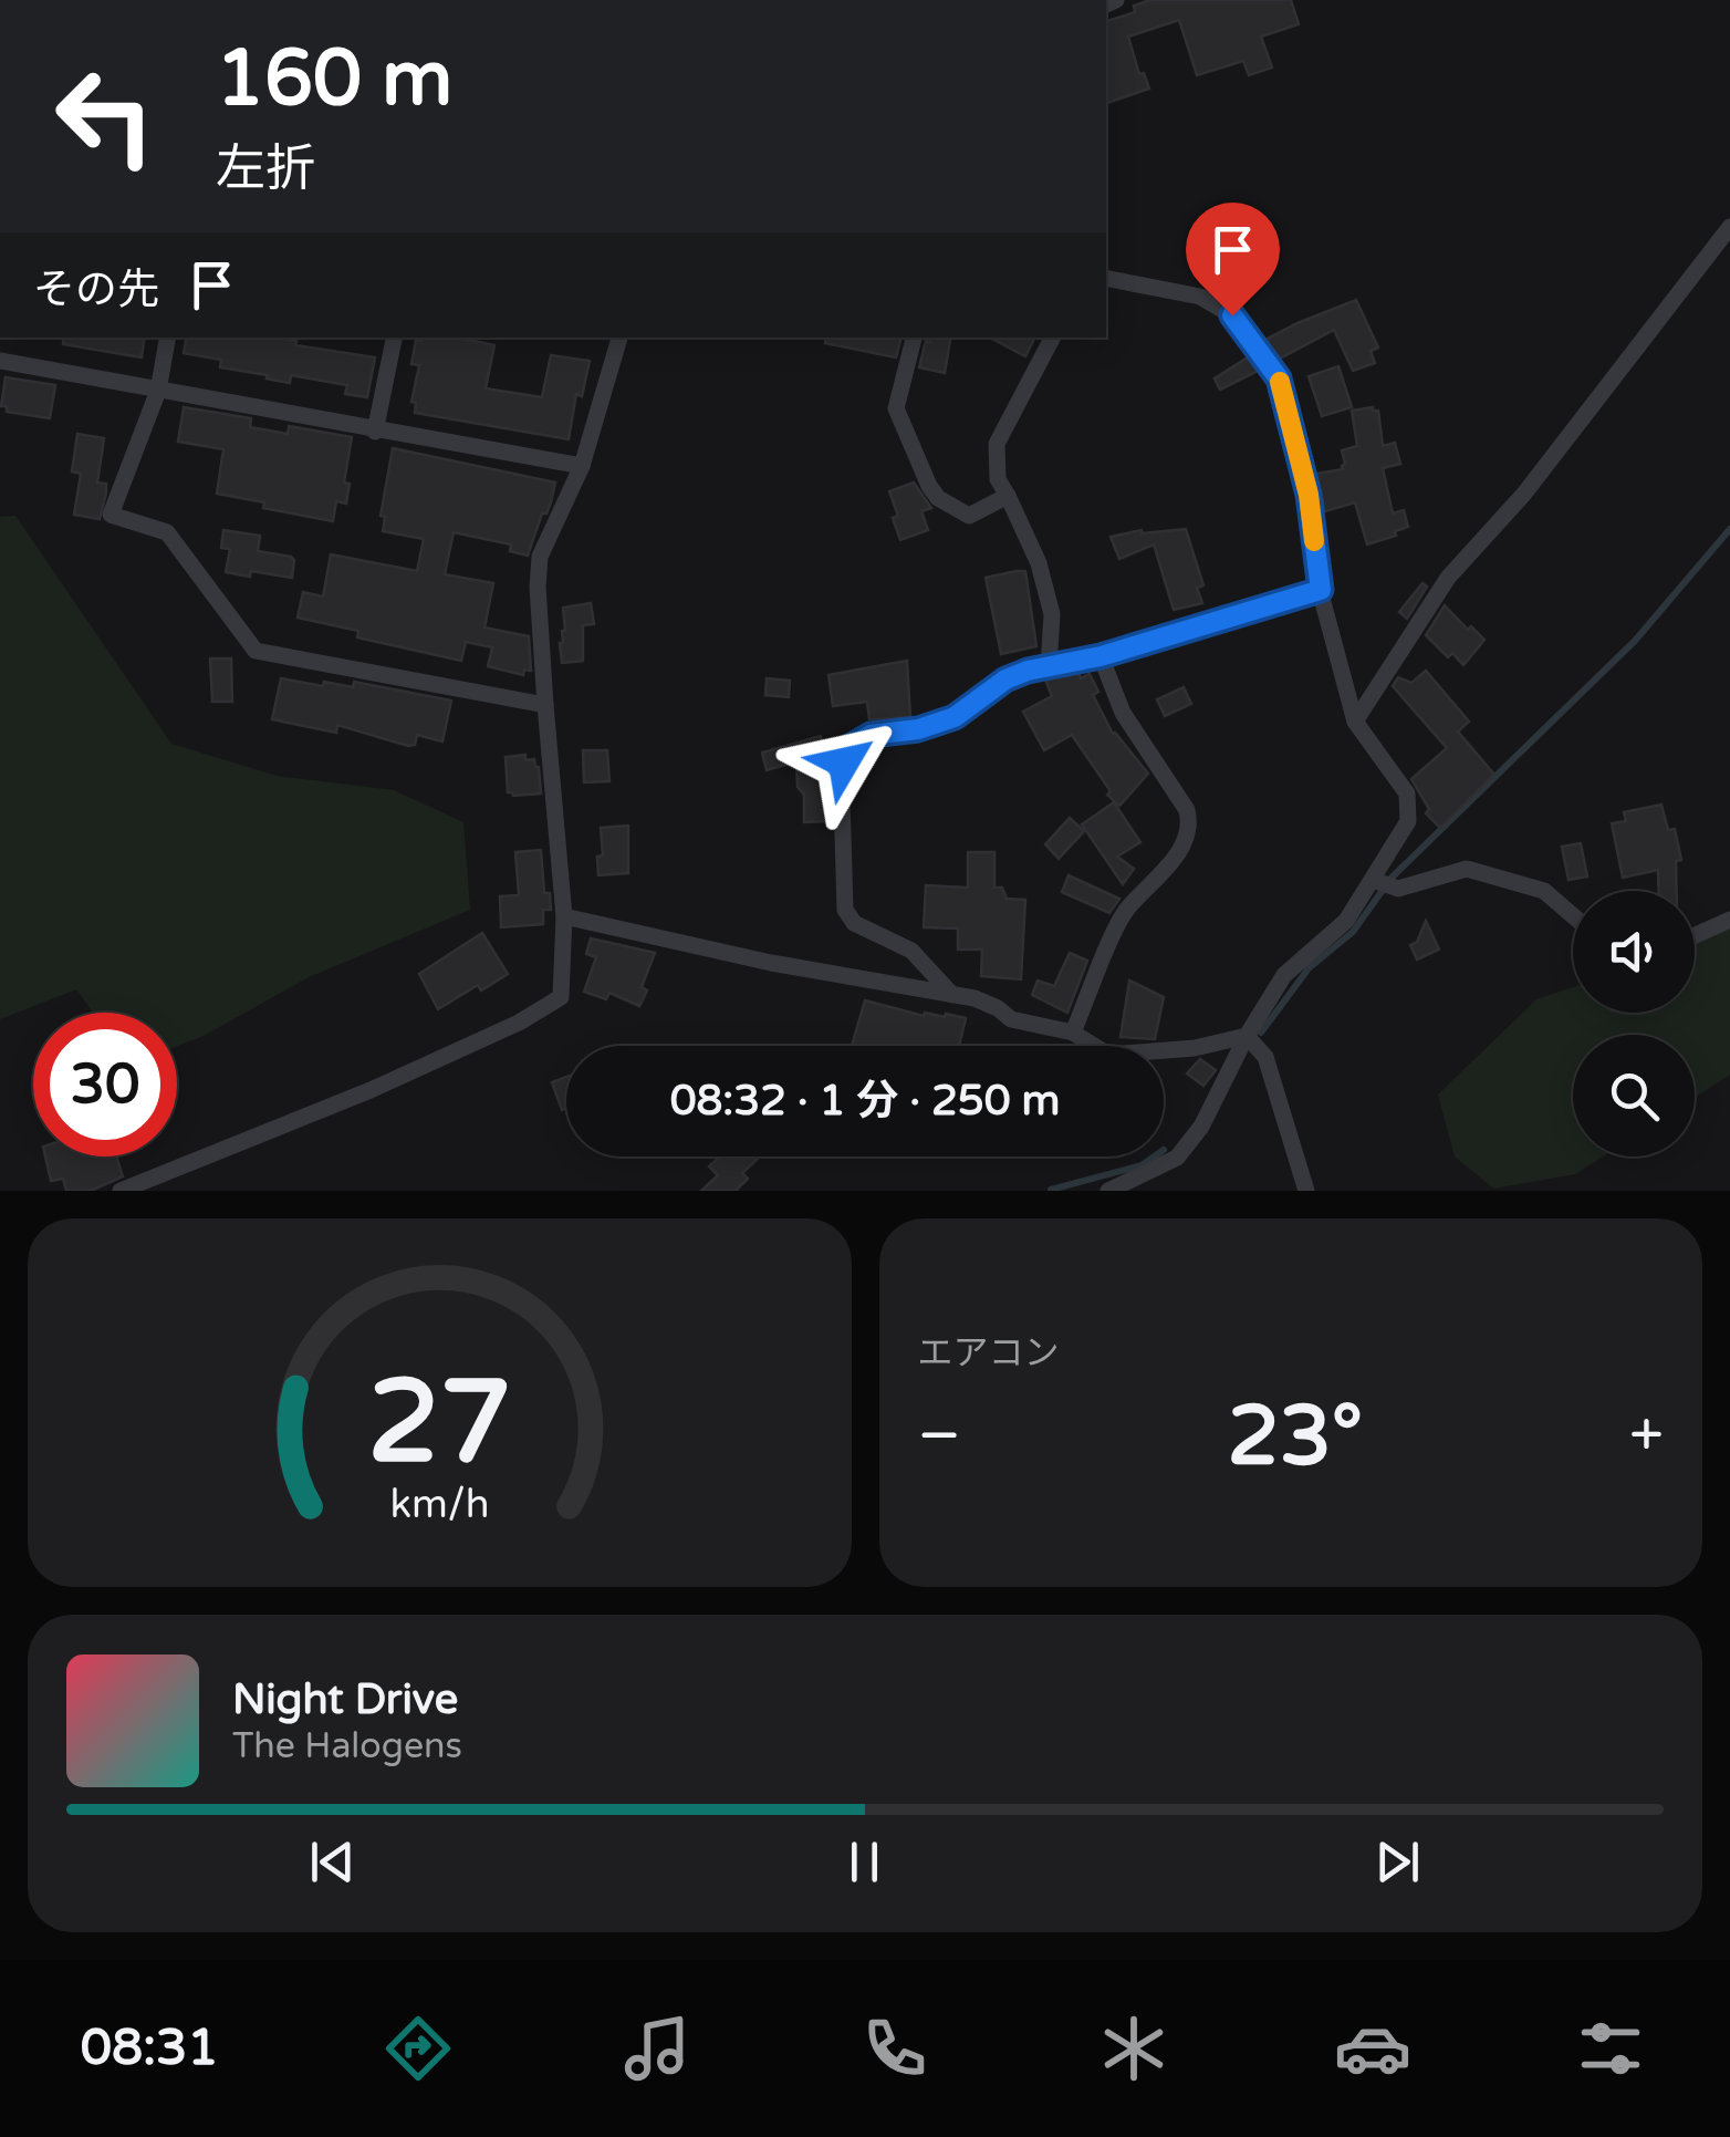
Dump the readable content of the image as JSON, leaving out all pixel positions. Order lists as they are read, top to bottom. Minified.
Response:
{"page":{"turn":["160 m","左折"],"then":"その先","limit":"30","trip":"08:32 · 1 分 · 250 m","tile":"エアコン","heat":["−","23°","+"],"song":["Night Drive","The Halogens"],"tabs":"08:31","gauge":["27","km/h"]}}
